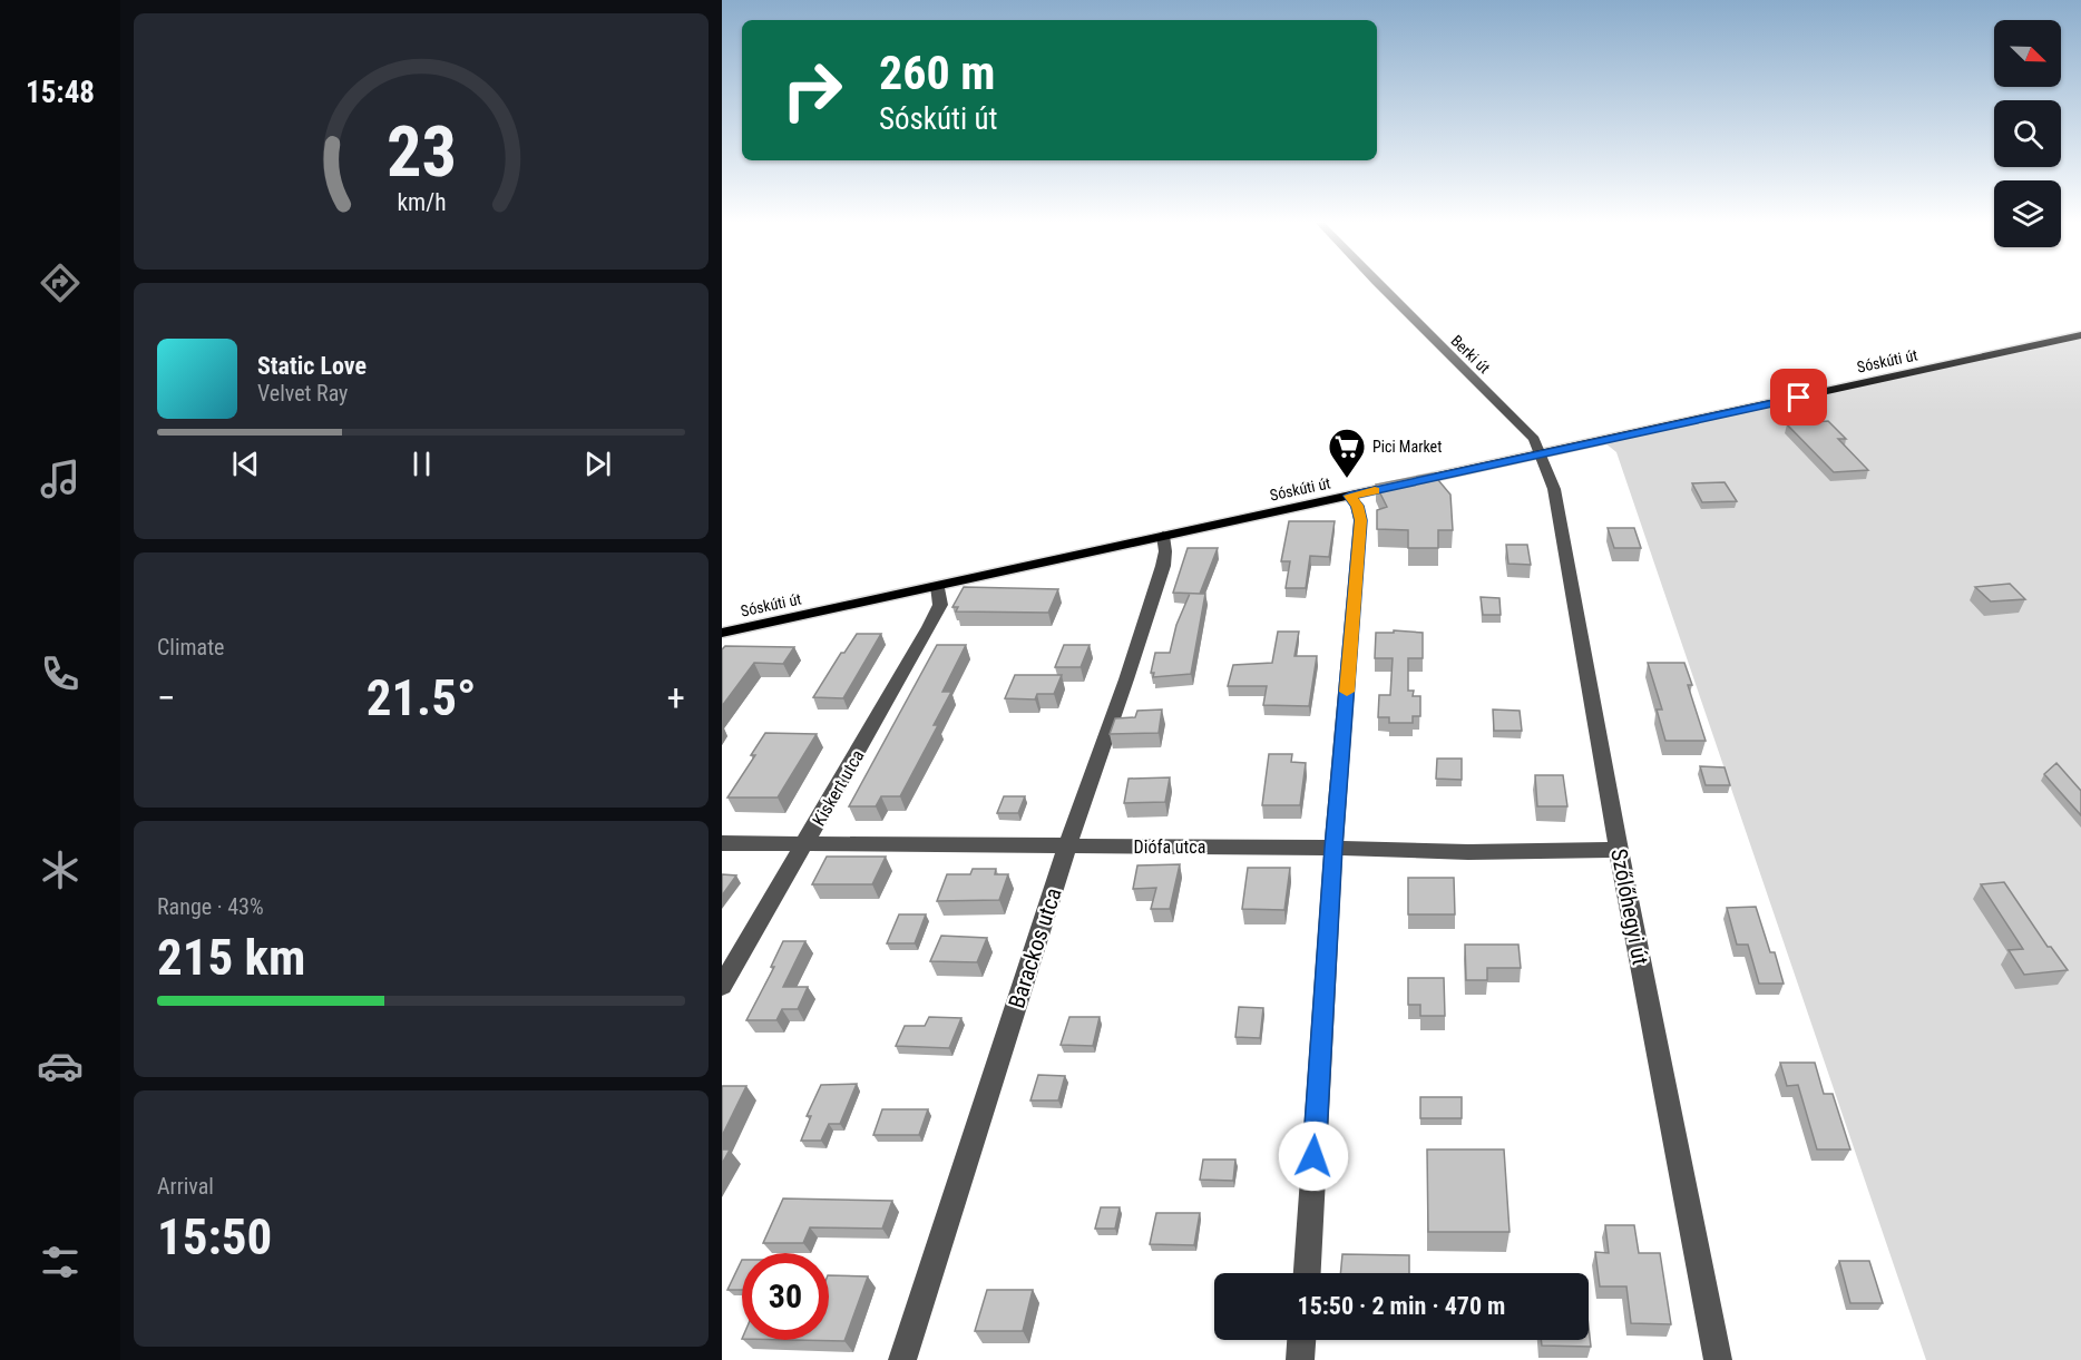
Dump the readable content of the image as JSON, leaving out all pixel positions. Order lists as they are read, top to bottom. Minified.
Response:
{"streets":{"main road":["Sóskúti út"],"street":["Berki út","Kiskert utca","Diófa utca","Szőlőhegyi út","Barackos utca"]},"crossings":[["Berki út","Sóskúti út"],["Berki út","Szőlőhegyi út"],["Sóskúti út","Kiskert utca"],["Sóskúti út","Szőlőhegyi út"],["Sóskúti út","Barackos utca"],["Kiskert utca","Diófa utca"],["Diófa utca","Szőlőhegyi út"],["Diófa utca","Barackos utca"]],"places":{"supermarket":["Pici Market"]},"north":"bottom right","page":{"tabs":"15:48","turn":["260 m","Sóskúti út"],"song":["Static Love","Velvet Ray"],"tile":["Climate",["Range · 43%","215 km"],["Arrival","15:50"]],"heat":["−","21.5°","+"],"limit":"30","trip":"15:50 · 2 min · 470 m","gauge":["23","km/h"]}}
